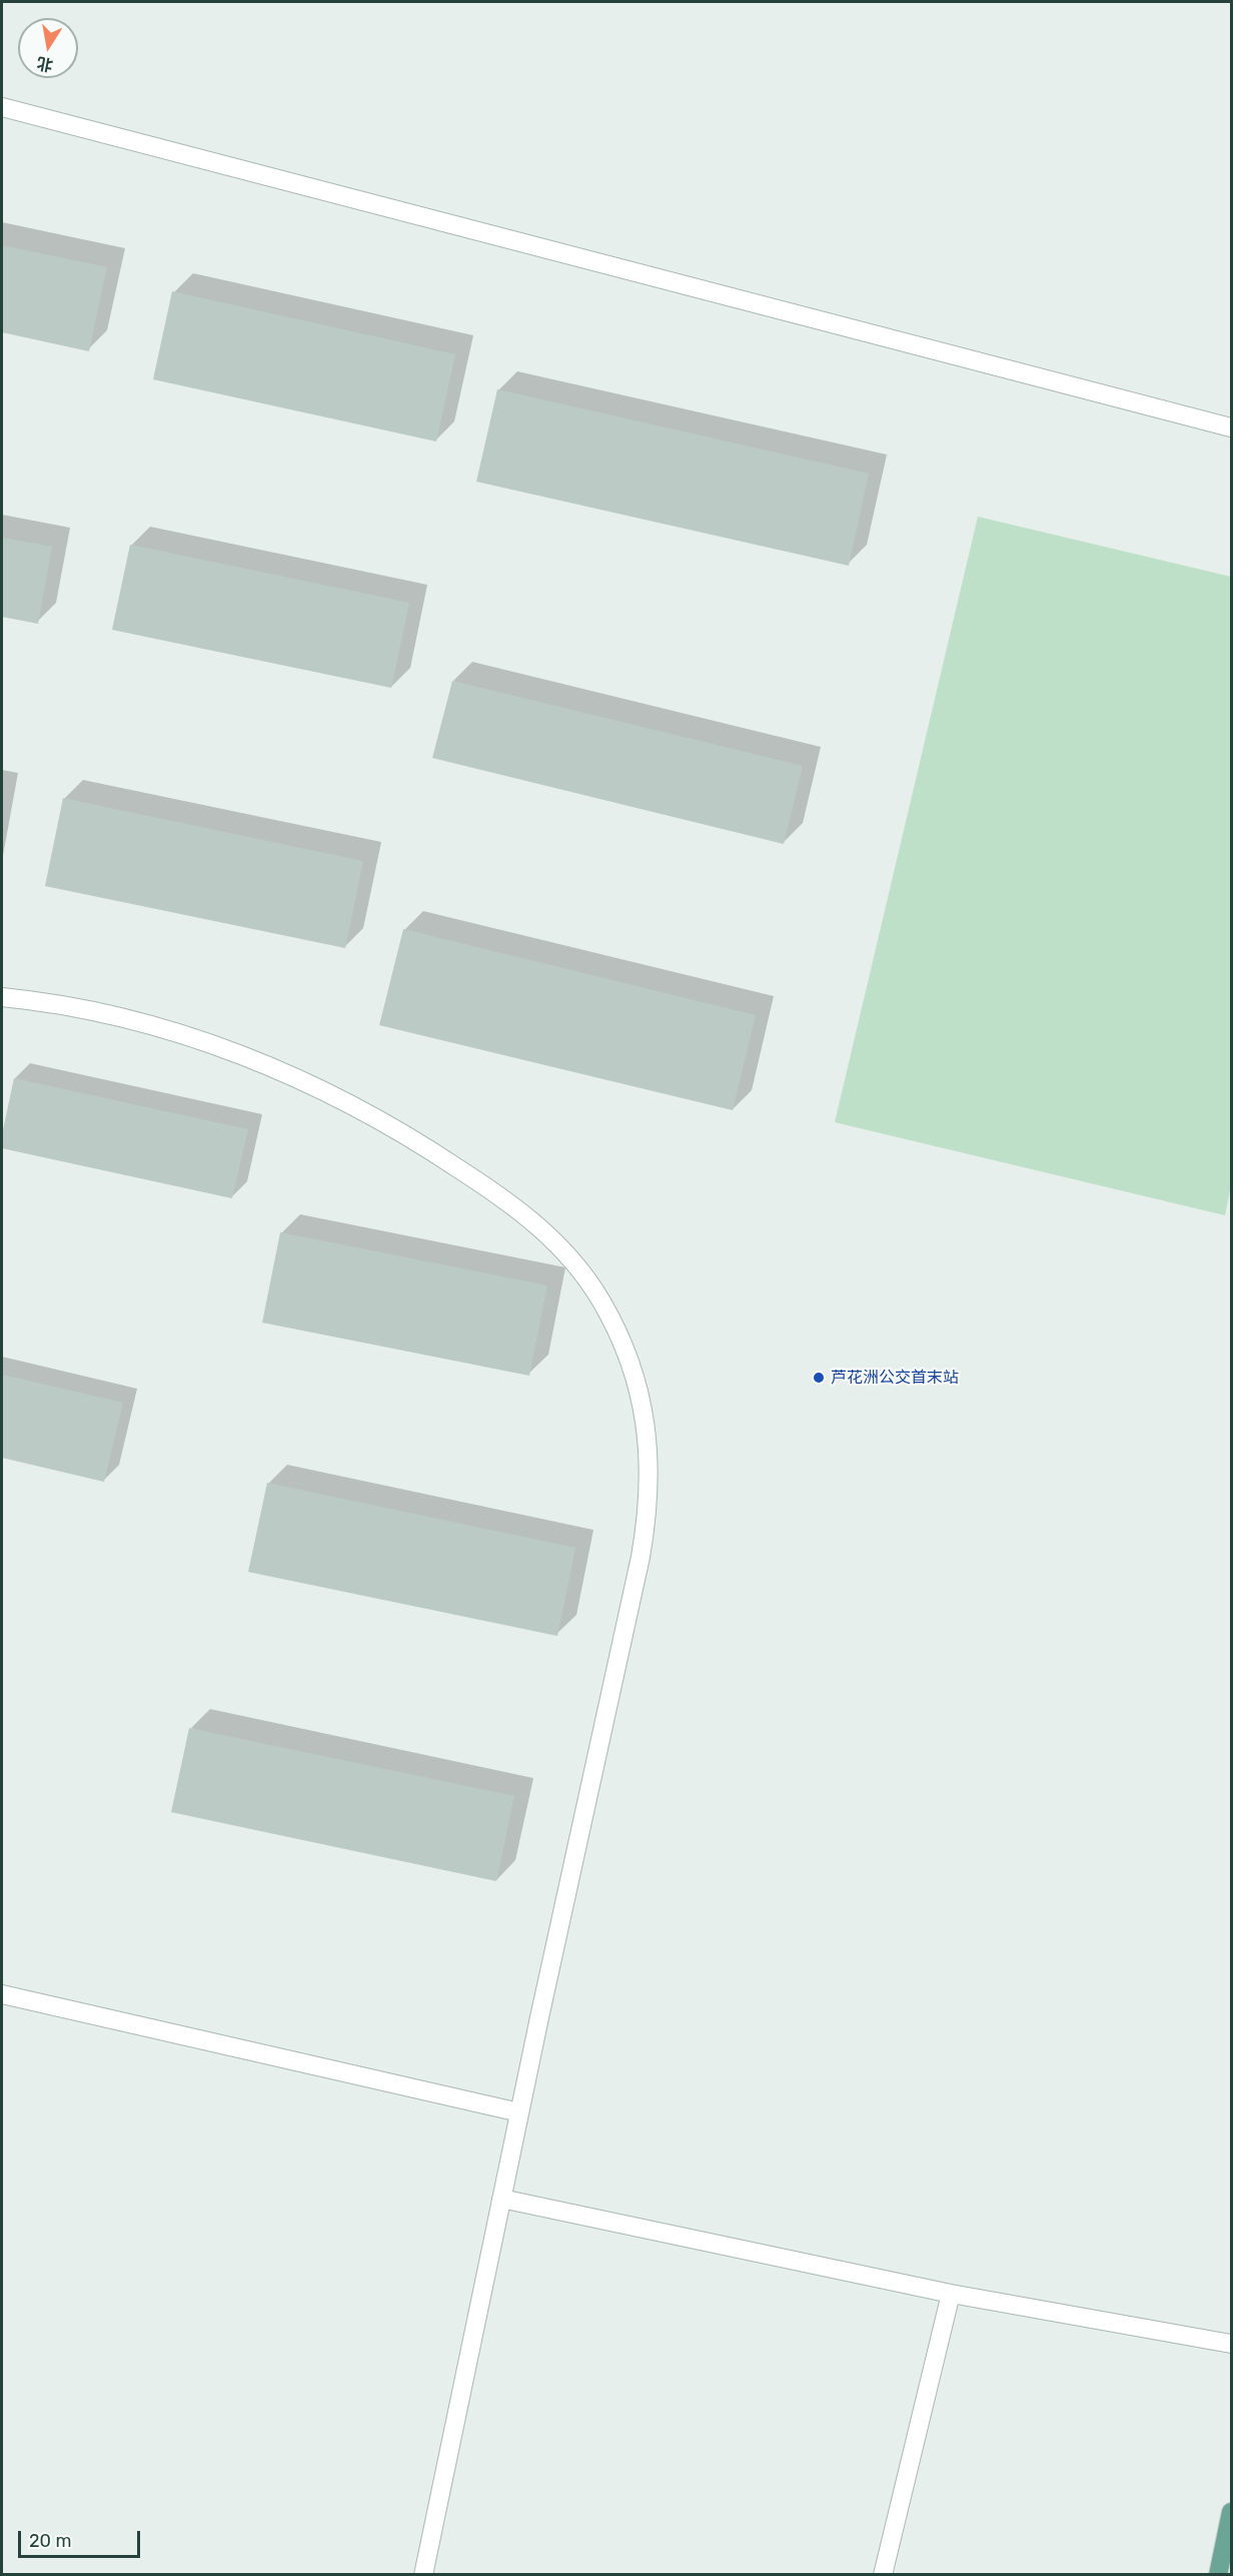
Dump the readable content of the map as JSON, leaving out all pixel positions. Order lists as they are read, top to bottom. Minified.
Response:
{"places":["芦花洲公交首末站"],"scale_bar":"20 m","north":"bottom"}
